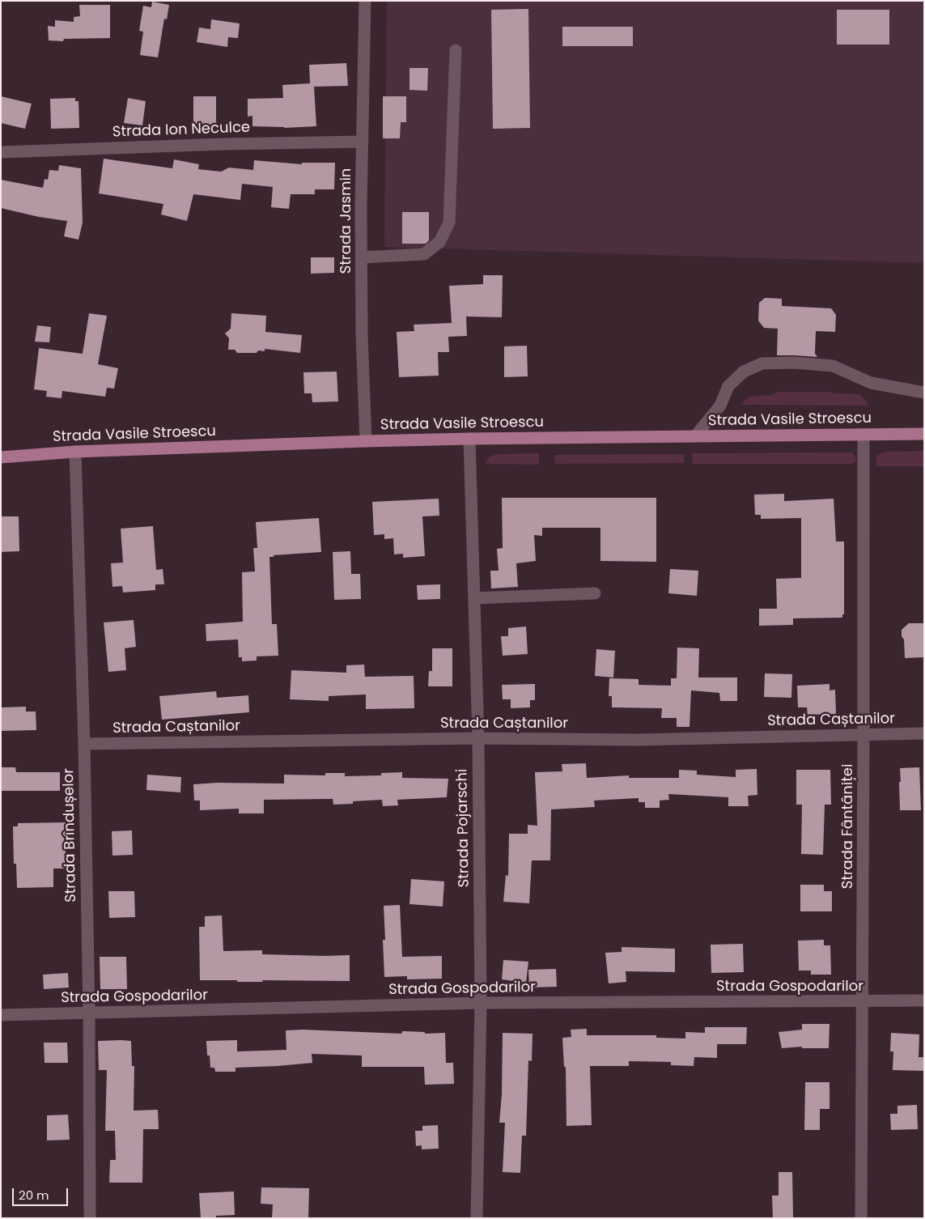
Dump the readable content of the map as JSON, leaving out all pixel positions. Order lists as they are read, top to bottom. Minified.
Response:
{"streets":{"main road":["Strada Vasile Stroescu"],"street":["Strada Ion Neculce","Strada Jasmin","Strada Caștanilor","Strada Fântâniței","Strada Pojarschi","Strada Brîndușelor","Strada Gospodarilor"]},"crossings":[["Strada Ion Neculce","Strada Jasmin"],["Strada Jasmin","Strada Vasile Stroescu"],["Strada Vasile Stroescu","Strada Fântâniței"],["Strada Vasile Stroescu","Strada Pojarschi"],["Strada Vasile Stroescu","Strada Brîndușelor"],["Strada Caștanilor","Strada Fântâniței"],["Strada Caștanilor","Strada Pojarschi"],["Strada Caștanilor","Strada Brîndușelor"],["Strada Fântâniței","Strada Gospodarilor"],["Strada Pojarschi","Strada Gospodarilor"],["Strada Brîndușelor","Strada Gospodarilor"]],"scale_bar":"20 m"}
